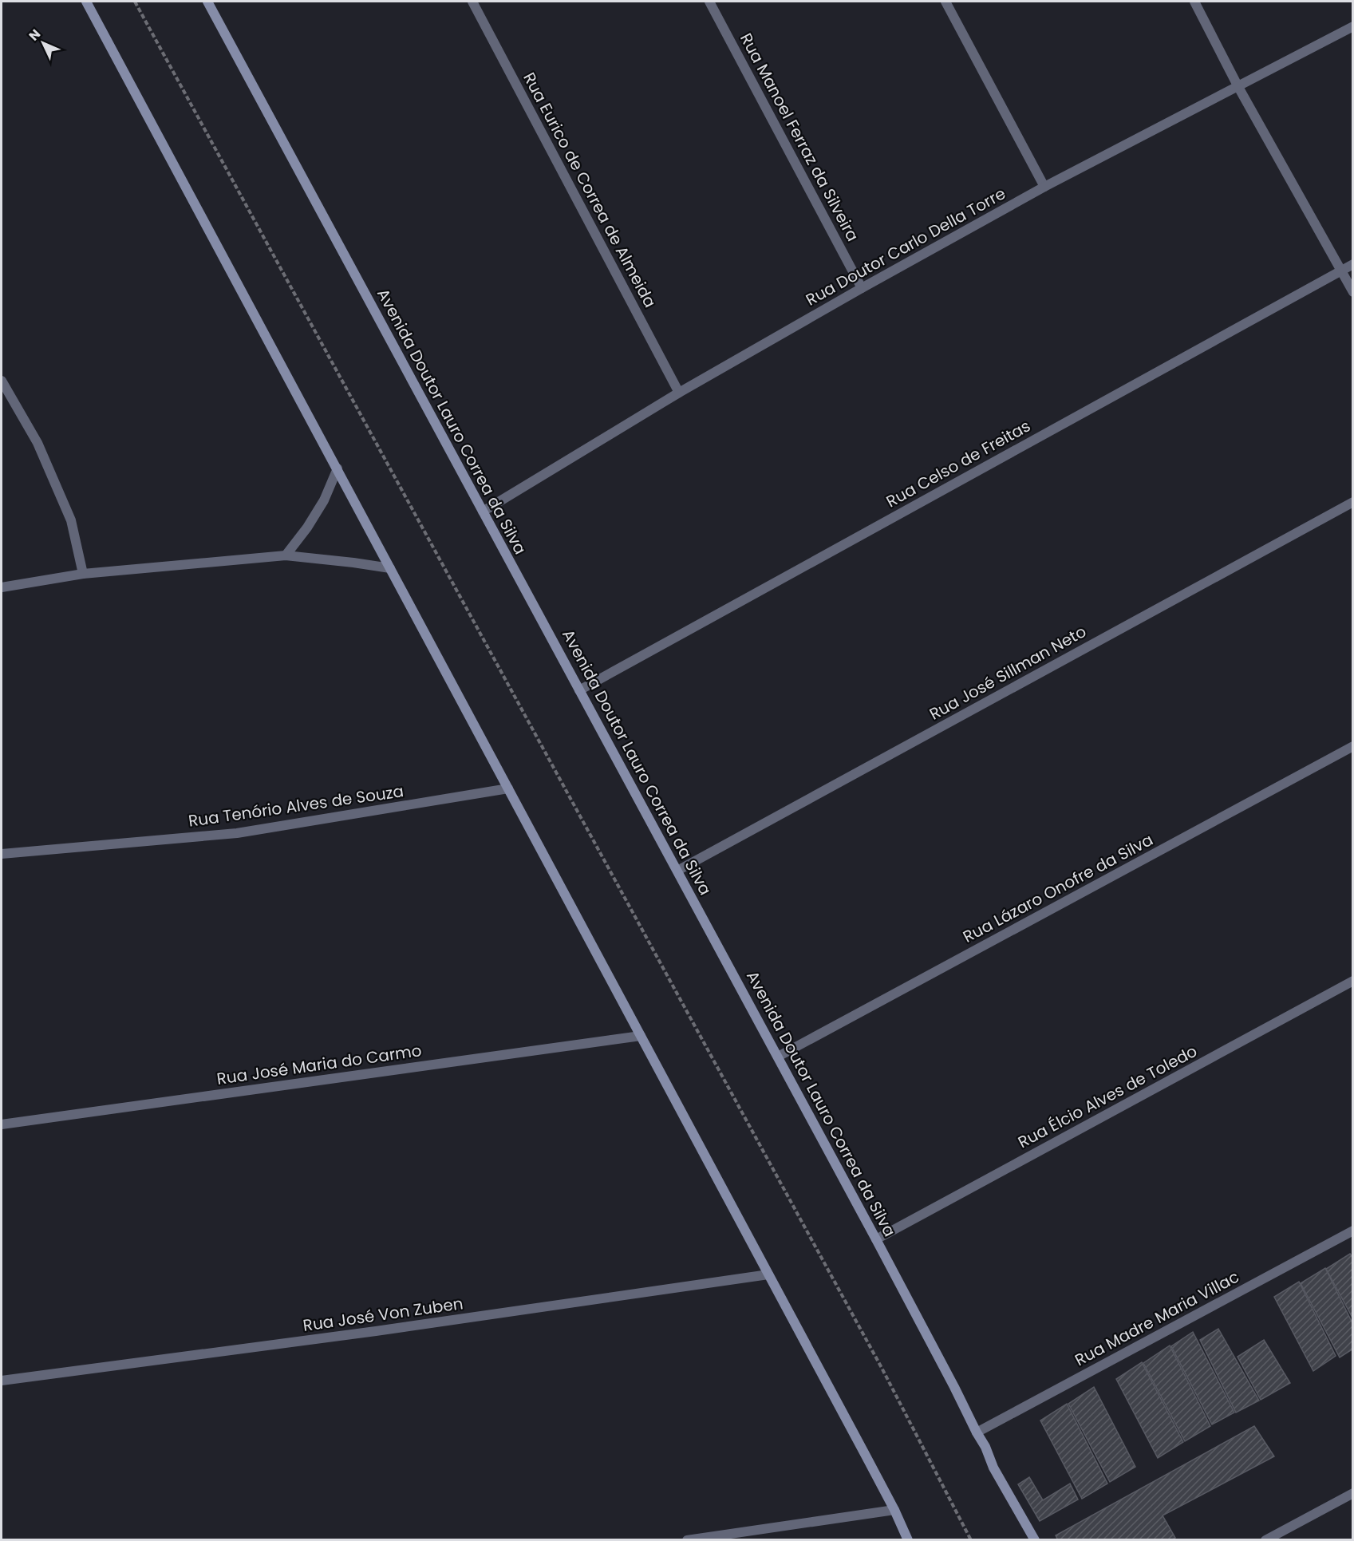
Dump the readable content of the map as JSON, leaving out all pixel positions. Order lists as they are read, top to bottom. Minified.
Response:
{"streets":{"main road":["Avenida Doutor Lauro Correa da Silva"],"street":["Rua Manoel Ferraz da Silveira","Rua Eurico de Correa de Almeida","Rua Doutor Carlo Della Torre","Rua Celso de Freitas","Rua José Sillman Neto","Rua Tenório Alves de Souza","Rua Lázaro Onofre da Silva","Rua José Maria do Carmo","Rua Élcio Alves de Toledo","Rua José Von Zuben","Rua Madre Maria Villac"]},"crossings":[["Rua Manoel Ferraz da Silveira","Rua Doutor Carlo Della Torre"],["Rua Eurico de Correa de Almeida","Rua Doutor Carlo Della Torre"],["Rua Doutor Carlo Della Torre","Avenida Doutor Lauro Correa da Silva"],["Avenida Doutor Lauro Correa da Silva","Rua Celso de Freitas"],["Avenida Doutor Lauro Correa da Silva","Rua José Sillman Neto"],["Avenida Doutor Lauro Correa da Silva","Rua Lázaro Onofre da Silva"],["Avenida Doutor Lauro Correa da Silva","Rua Élcio Alves de Toledo"],["Avenida Doutor Lauro Correa da Silva","Rua Madre Maria Villac"]],"north":"top left"}
